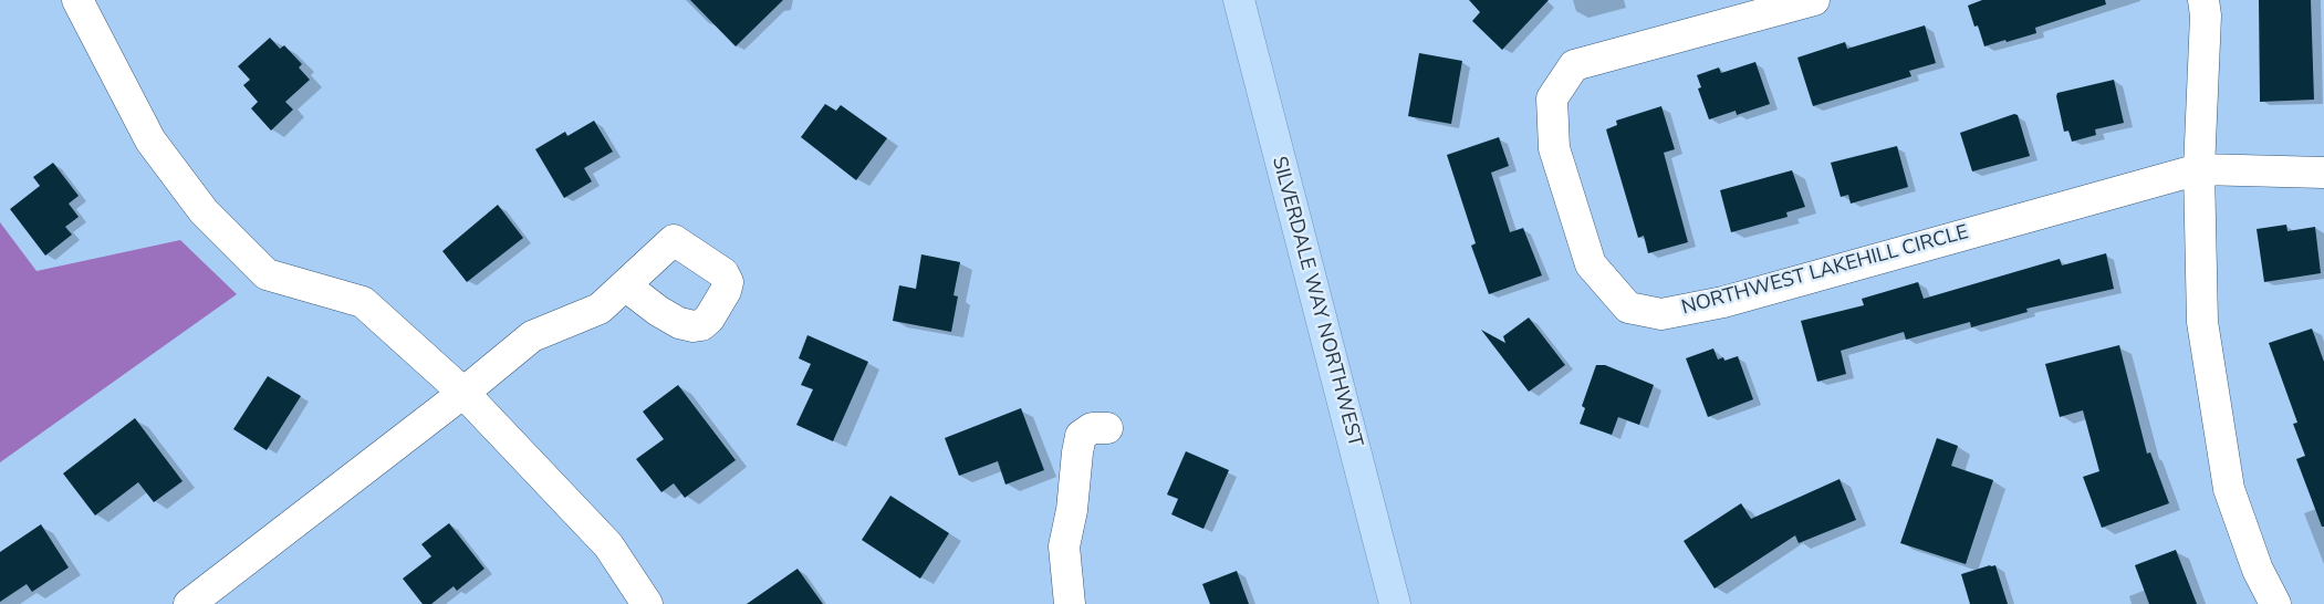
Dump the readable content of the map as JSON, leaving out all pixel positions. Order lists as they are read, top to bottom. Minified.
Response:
{"streets":{"main road":["SILVERDALE WAY NORTHWEST"],"street":["NORTHWEST LAKEHILL CIRCLE"]}}
